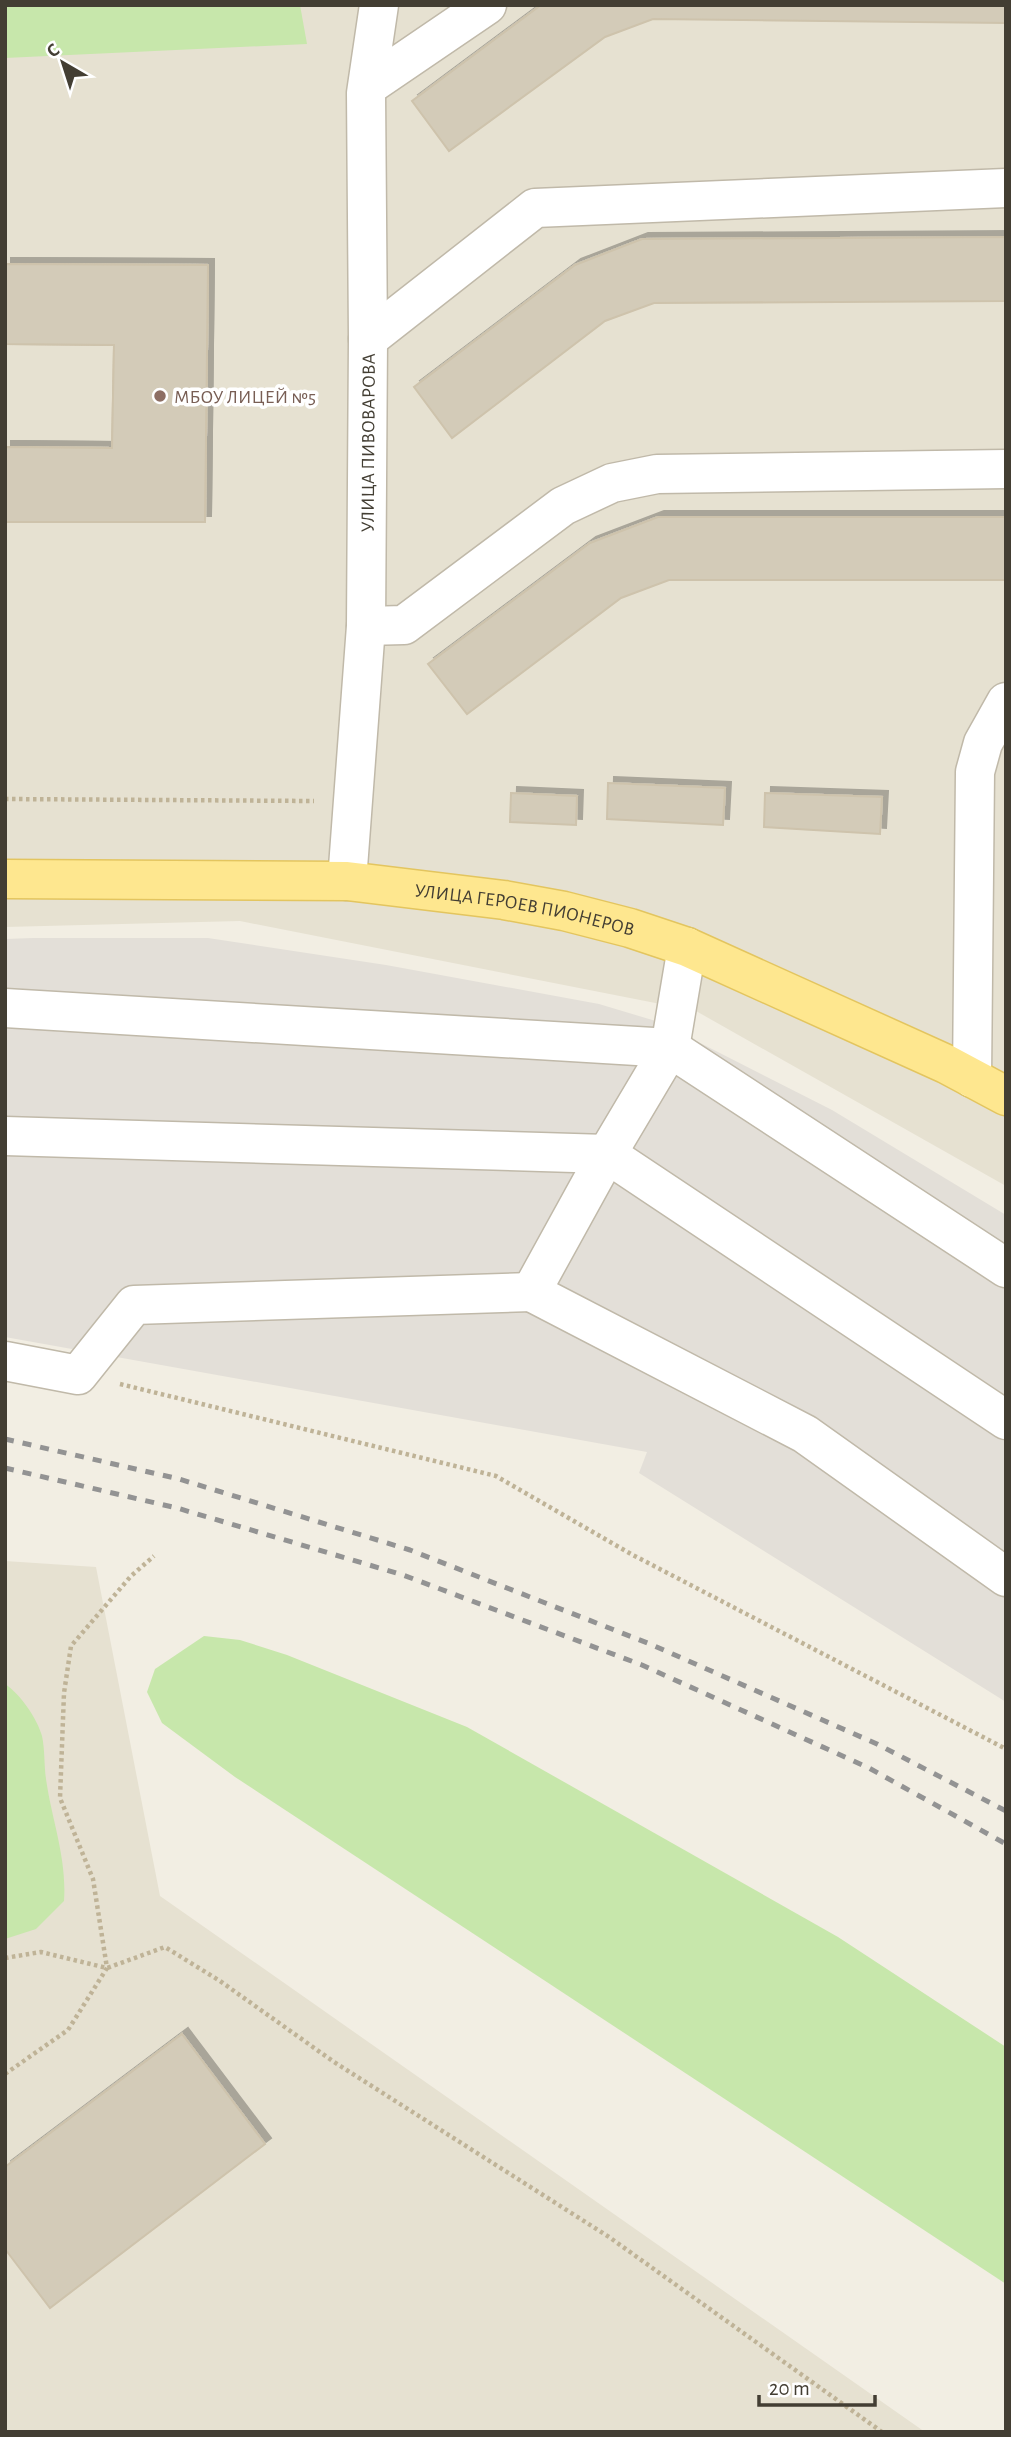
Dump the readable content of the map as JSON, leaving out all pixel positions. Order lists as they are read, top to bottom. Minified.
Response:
{"streets":{"main road":["УЛИЦА ГЕРОЕВ ПИОНЕРОВ"],"street":["УЛИЦА ПИВОВАРОВА"]},"crossings":[["УЛИЦА ПИВОВАРОВА","УЛИЦА ГЕРОЕВ ПИОНЕРОВ"]],"places":["МБОУ ЛИЦЕЙ №5"],"scale_bar":"20 m","north":"top left"}
